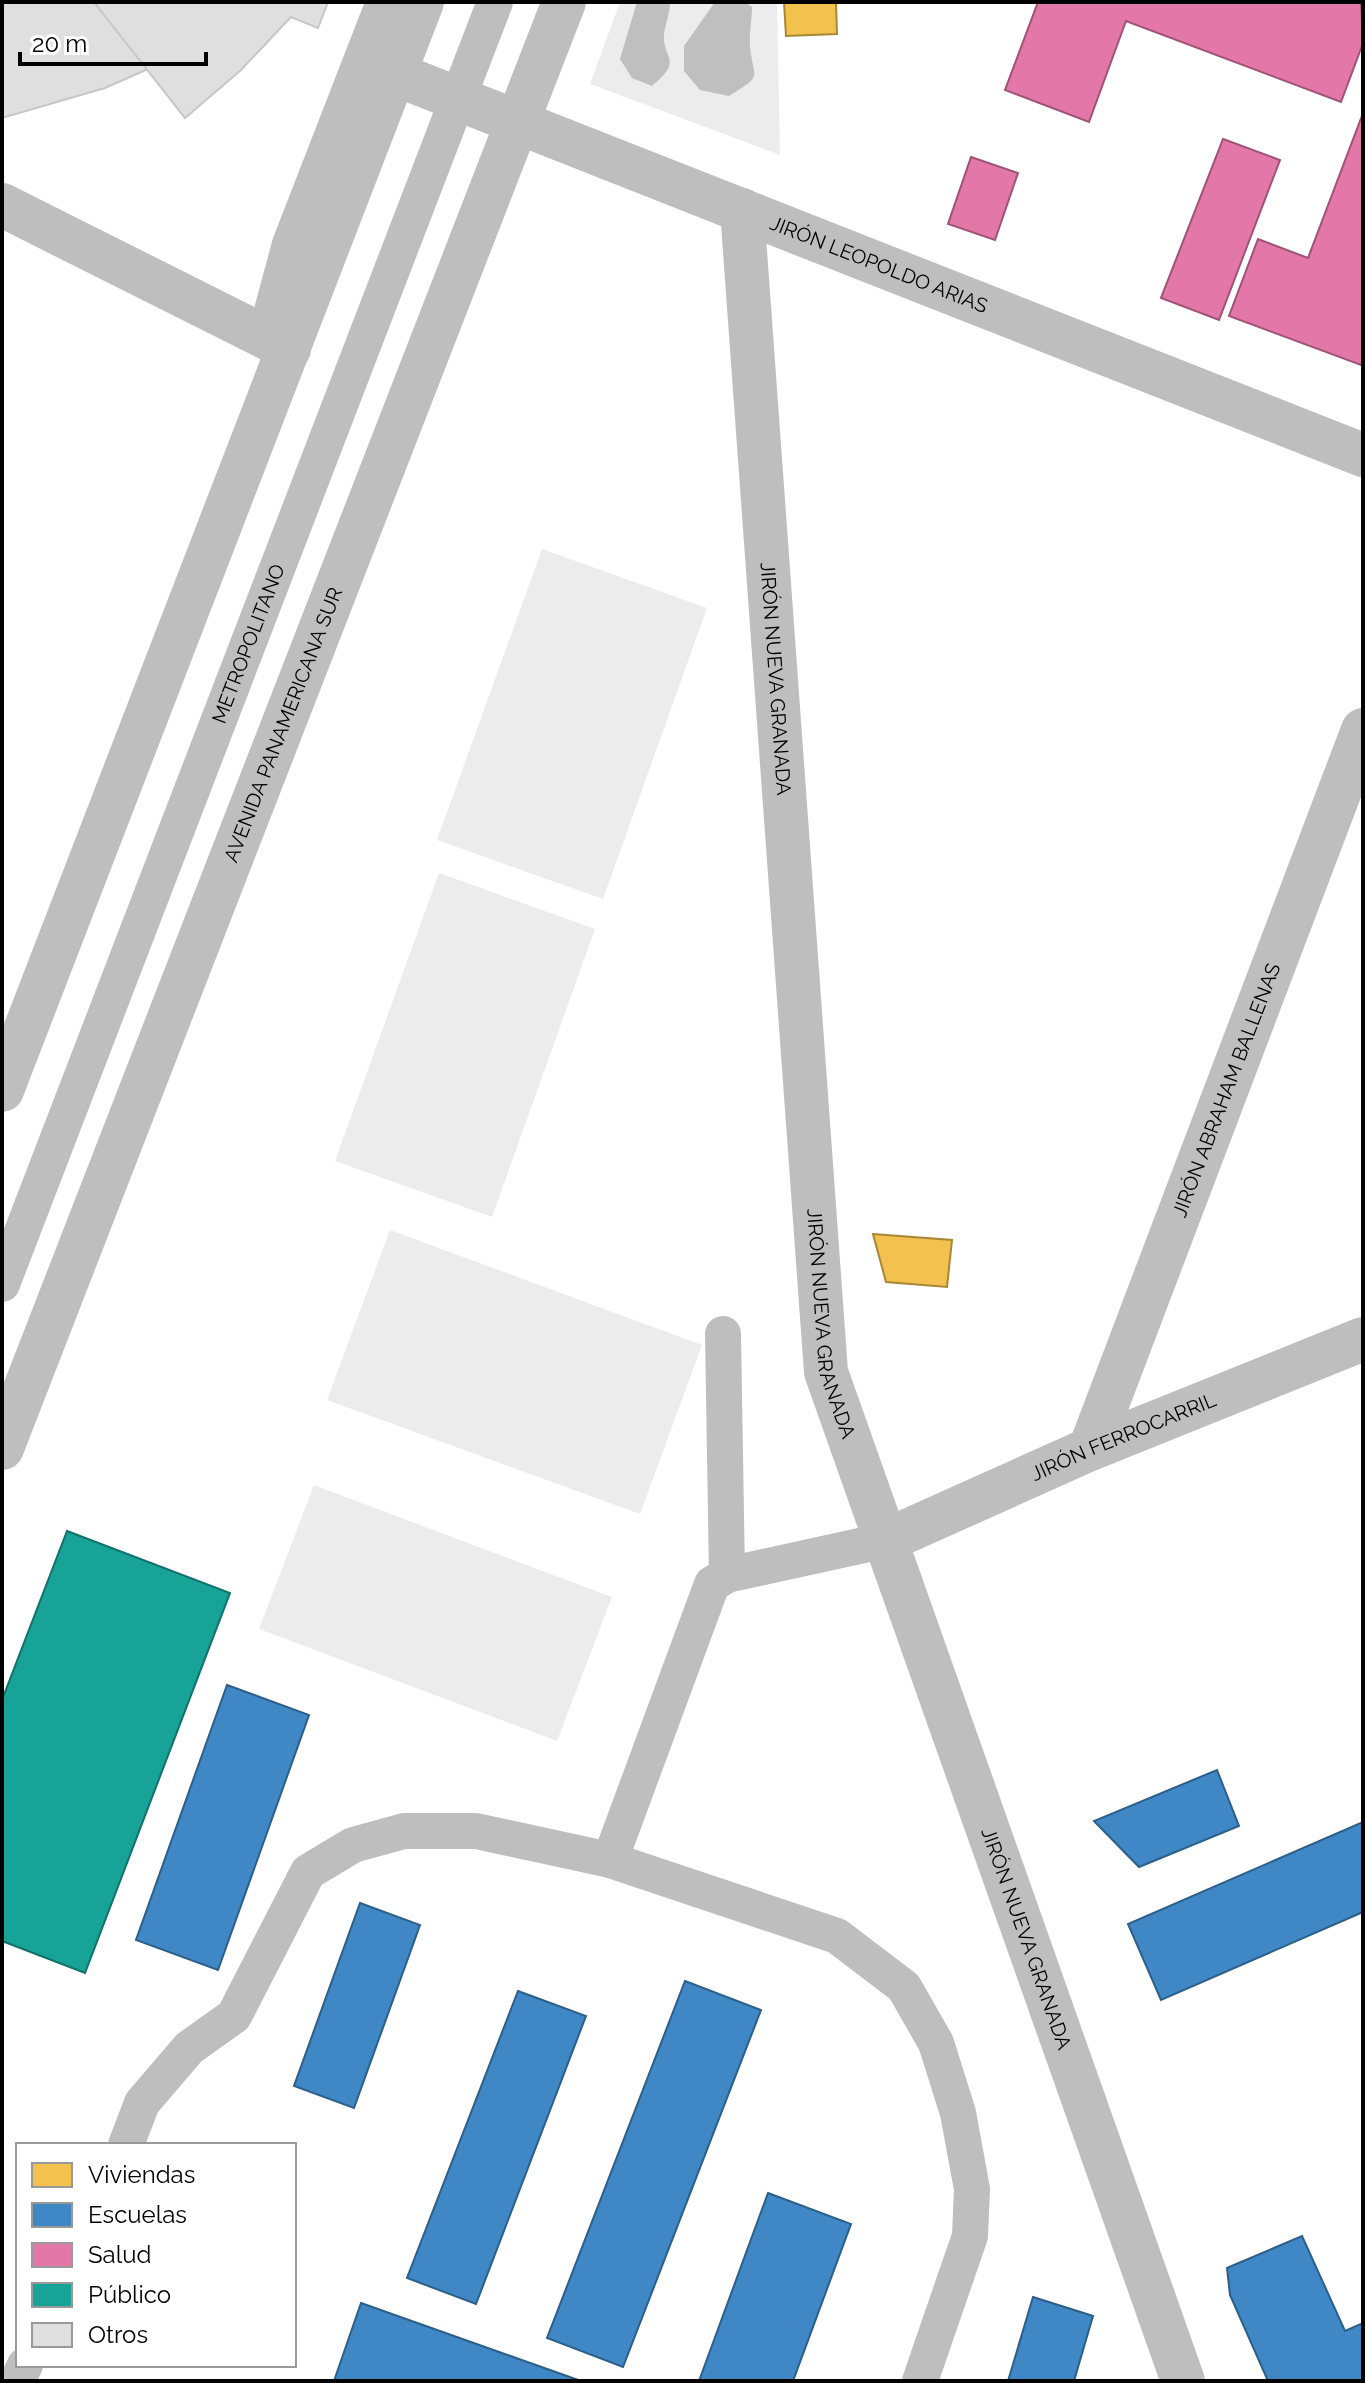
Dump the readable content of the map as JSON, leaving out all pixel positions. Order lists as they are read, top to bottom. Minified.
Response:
{"streets":{"street":["JIRÓN LEOPOLDO ARIAS","JIRÓN NUEVA GRANADA","AVENIDA PANAMERICANA SUR","JIRÓN ABRAHAM BALLENAS","JIRÓN FERROCARRIL"],"lane":["METROPOLITANO"]},"crossings":[["JIRÓN LEOPOLDO ARIAS","METROPOLITANO"],["JIRÓN LEOPOLDO ARIAS","JIRÓN NUEVA GRANADA"],["JIRÓN LEOPOLDO ARIAS","AVENIDA PANAMERICANA SUR"],["JIRÓN NUEVA GRANADA","JIRÓN FERROCARRIL"],["JIRÓN ABRAHAM BALLENAS","JIRÓN FERROCARRIL"]],"legend":["Viviendas","Escuelas","Salud","Público","Otros"],"scale_bar":"20 m"}
